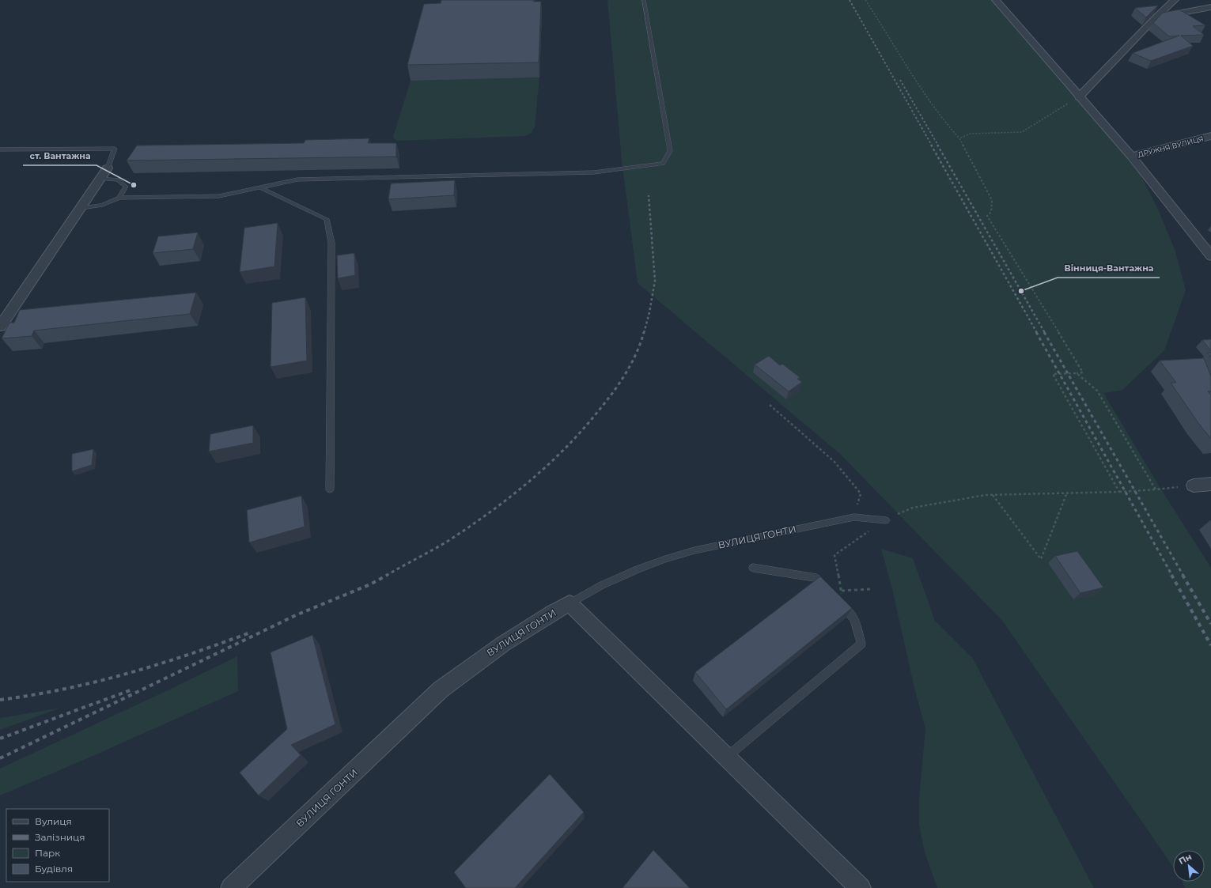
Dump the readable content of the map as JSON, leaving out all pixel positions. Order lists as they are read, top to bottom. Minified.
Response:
{"streets":{"street":["ДРУЖНЯ ВУЛИЦЯ","ВУЛИЦЯ ГОНТИ"]},"places":["ст. Вантажна","Вінниця-Вантажна"],"legend":["Вулиця","Залізниця","Парк","Будівля"],"north":"top left"}
